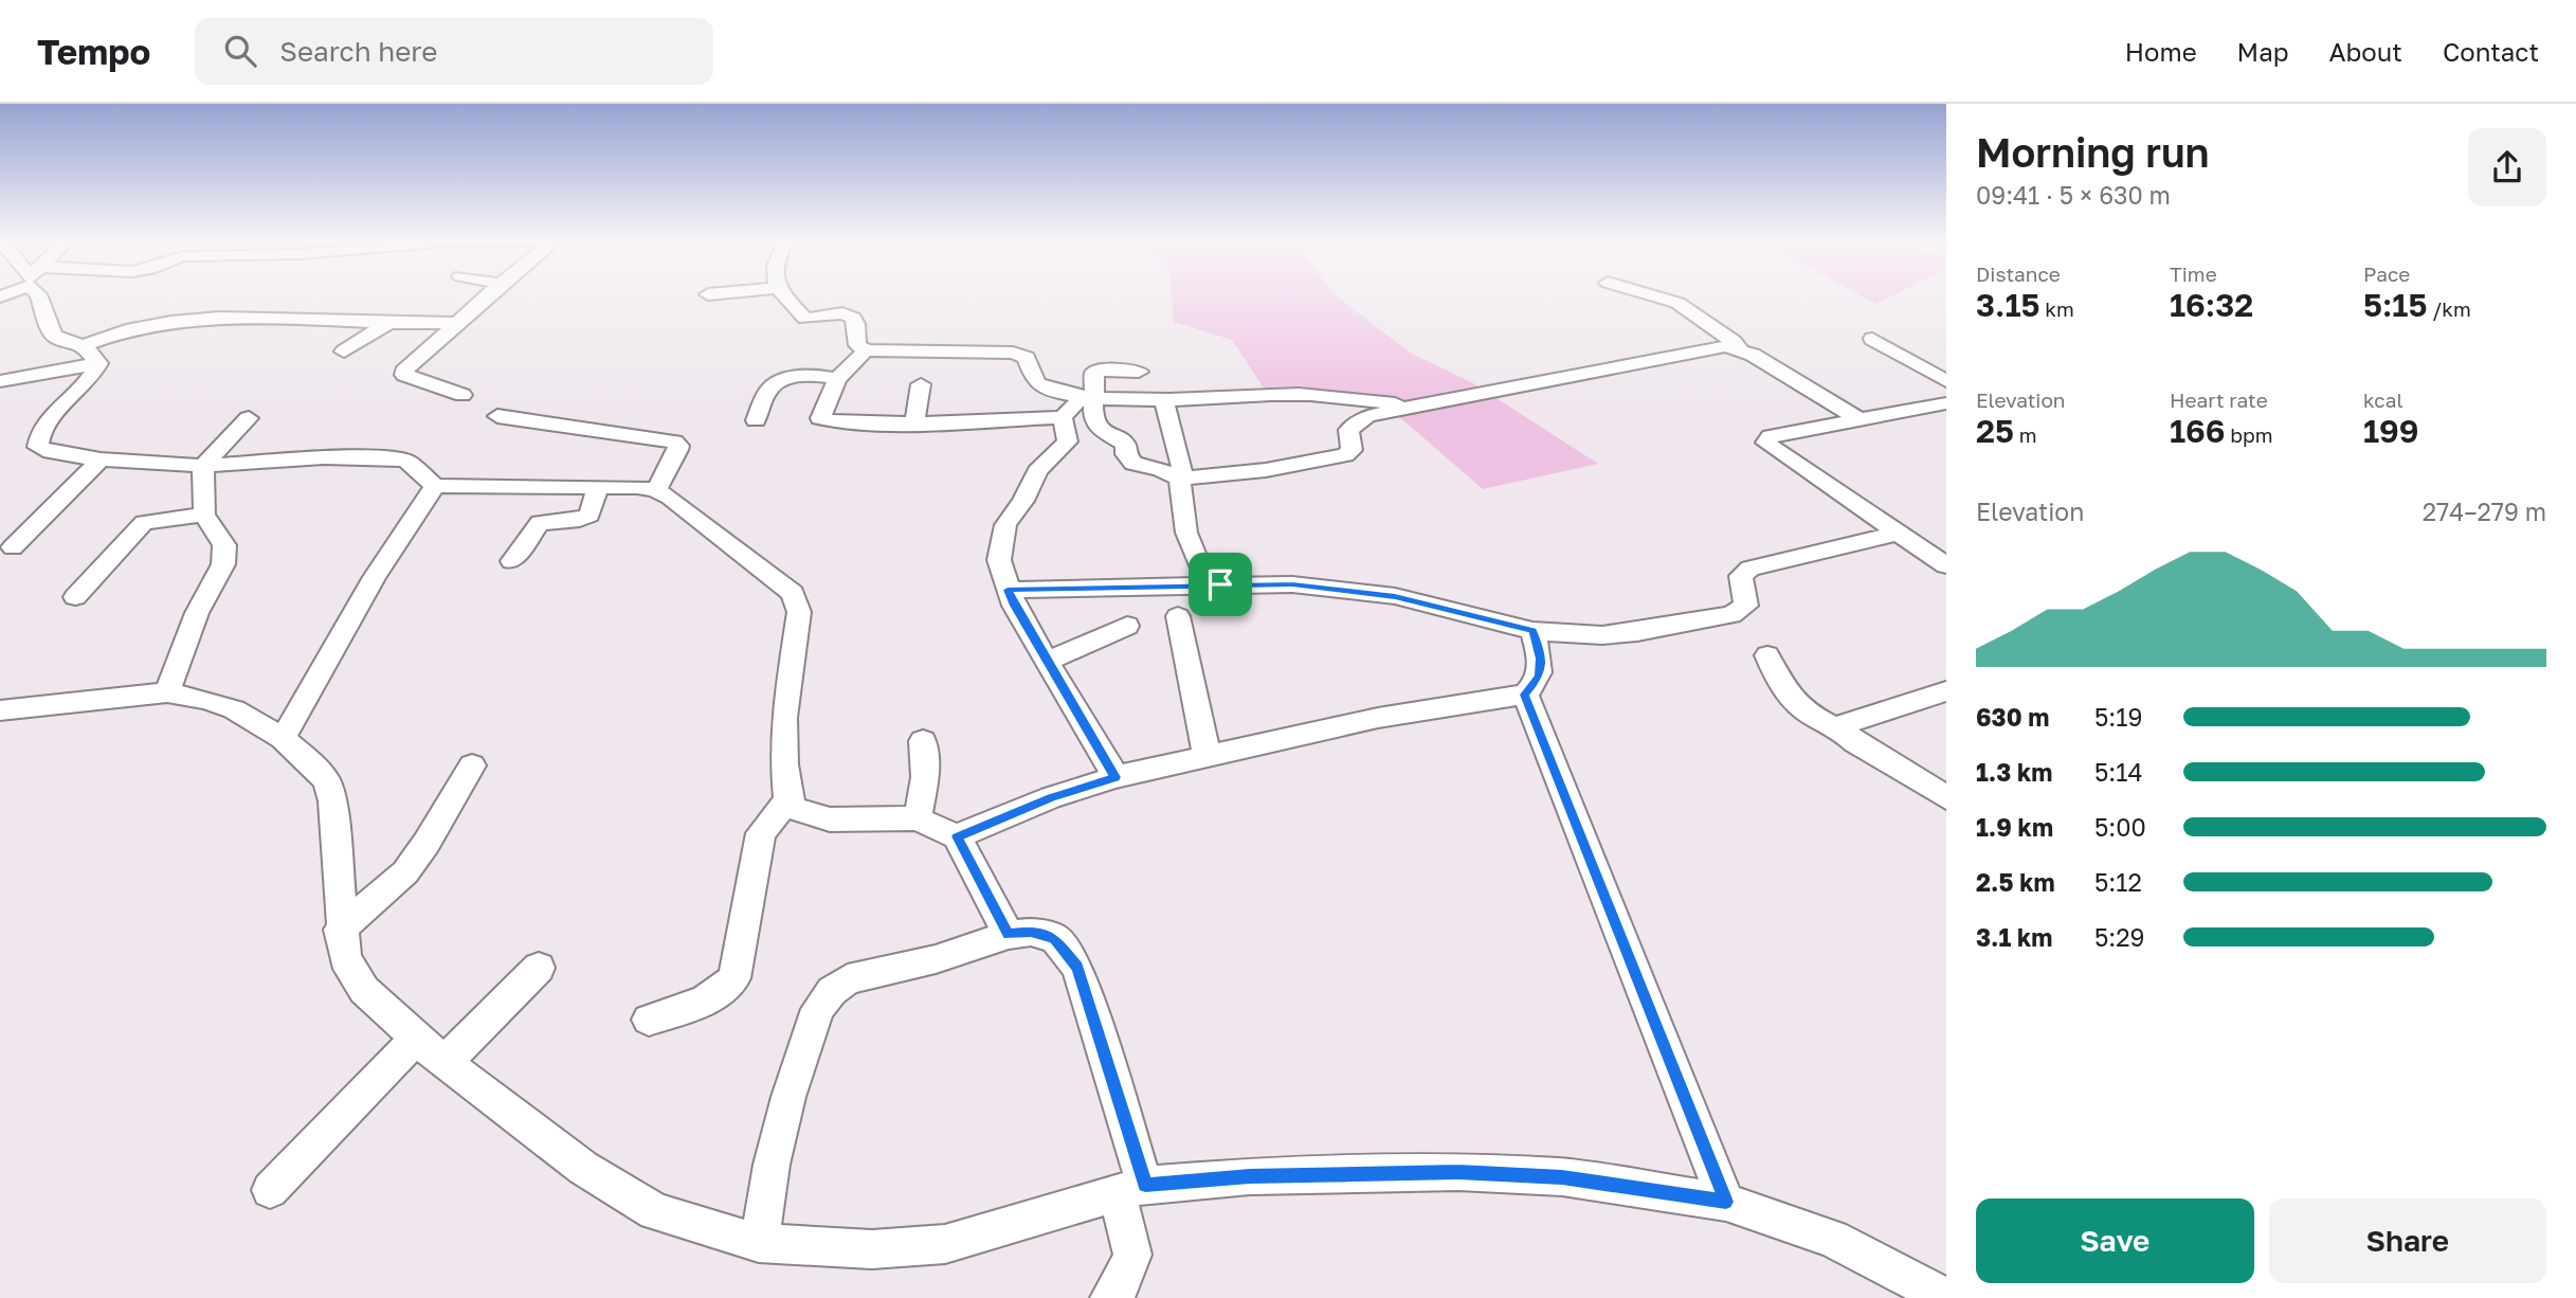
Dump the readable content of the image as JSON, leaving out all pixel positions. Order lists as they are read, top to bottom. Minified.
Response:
{"page":{"header":"Tempo","search":"Search here","nav":["Home","Map","About","Contact"],"heading":["Morning run","09:41 · 5 × 630 m"],"stats":[["Distance","3.15 km"],["Time","16:32"],["Pace","5:15 /km"],["Elevation","25 m"],["Heart rate","166 bpm"],["kcal","199"]],"chart":["Elevation","274–279 m"],"list":[{"name":"630 m","note":"5:19"},{"name":"1.3 km","note":"5:14"},{"name":"1.9 km","note":"5:00"},{"name":"2.5 km","note":"5:12"},{"name":"3.1 km","note":"5:29"}],"buttons":["Save","Share"]}}
